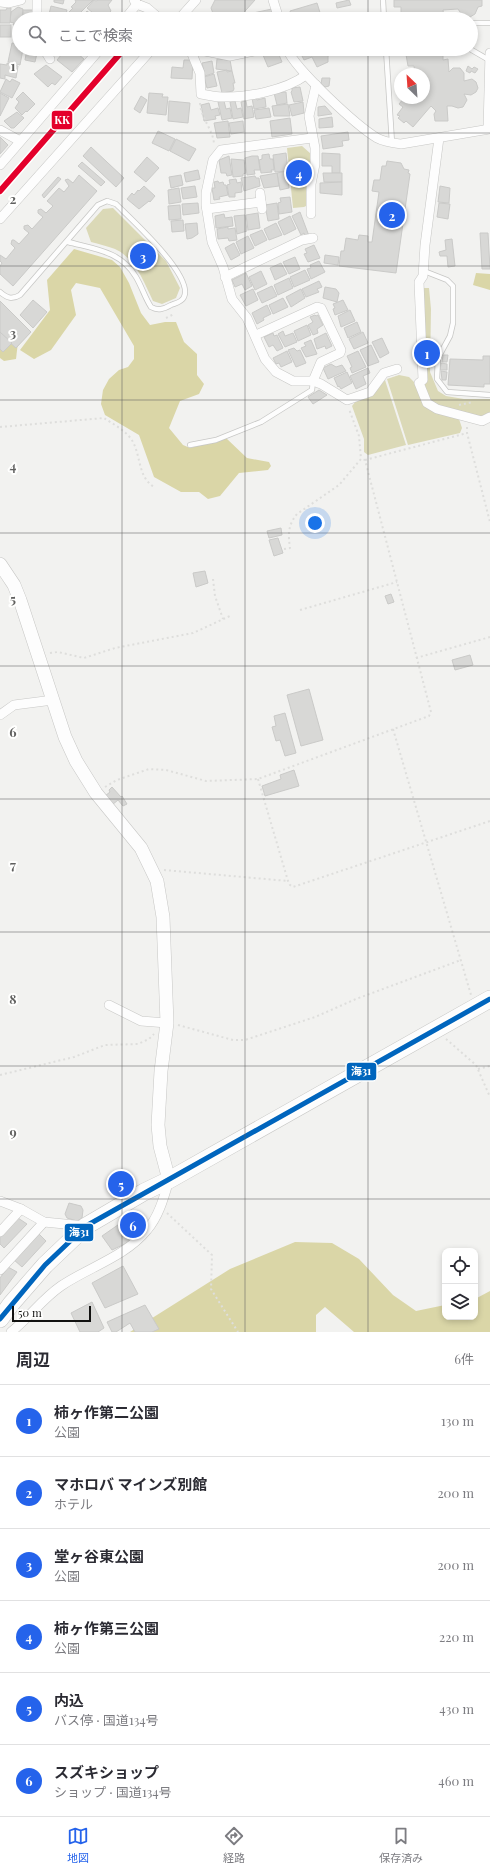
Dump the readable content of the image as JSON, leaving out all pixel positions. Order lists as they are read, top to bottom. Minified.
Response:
{"lines":["transit line KK","transit line 海31"],"scale_bar":"50 m","north":"top left","page":{"search":"ここで検索","pins":["4","2","3","1","5","6"],"scale":"50 m","heading":["周辺","6件"],"list":[{"mark":"1","name":"柿ヶ作第二公園","note":"公園","value":"130 m"},{"mark":"2","name":"マホロバ マインズ別館","note":"ホテル","value":"200 m"},{"mark":"3","name":"堂ヶ谷東公園","note":"公園","value":"200 m"},{"mark":"4","name":"柿ヶ作第三公園","note":"公園","value":"220 m"},{"mark":"5","name":"内込","note":"バス停 · 国道134号","value":"430 m"},{"mark":"6","name":"スズキショップ","note":"ショップ · 国道134号","value":"460 m"}],"nav":["地図","経路","保存済み"]},"grid":{"rows":["1","2","3","4","5","6","7","8","9"]}}
